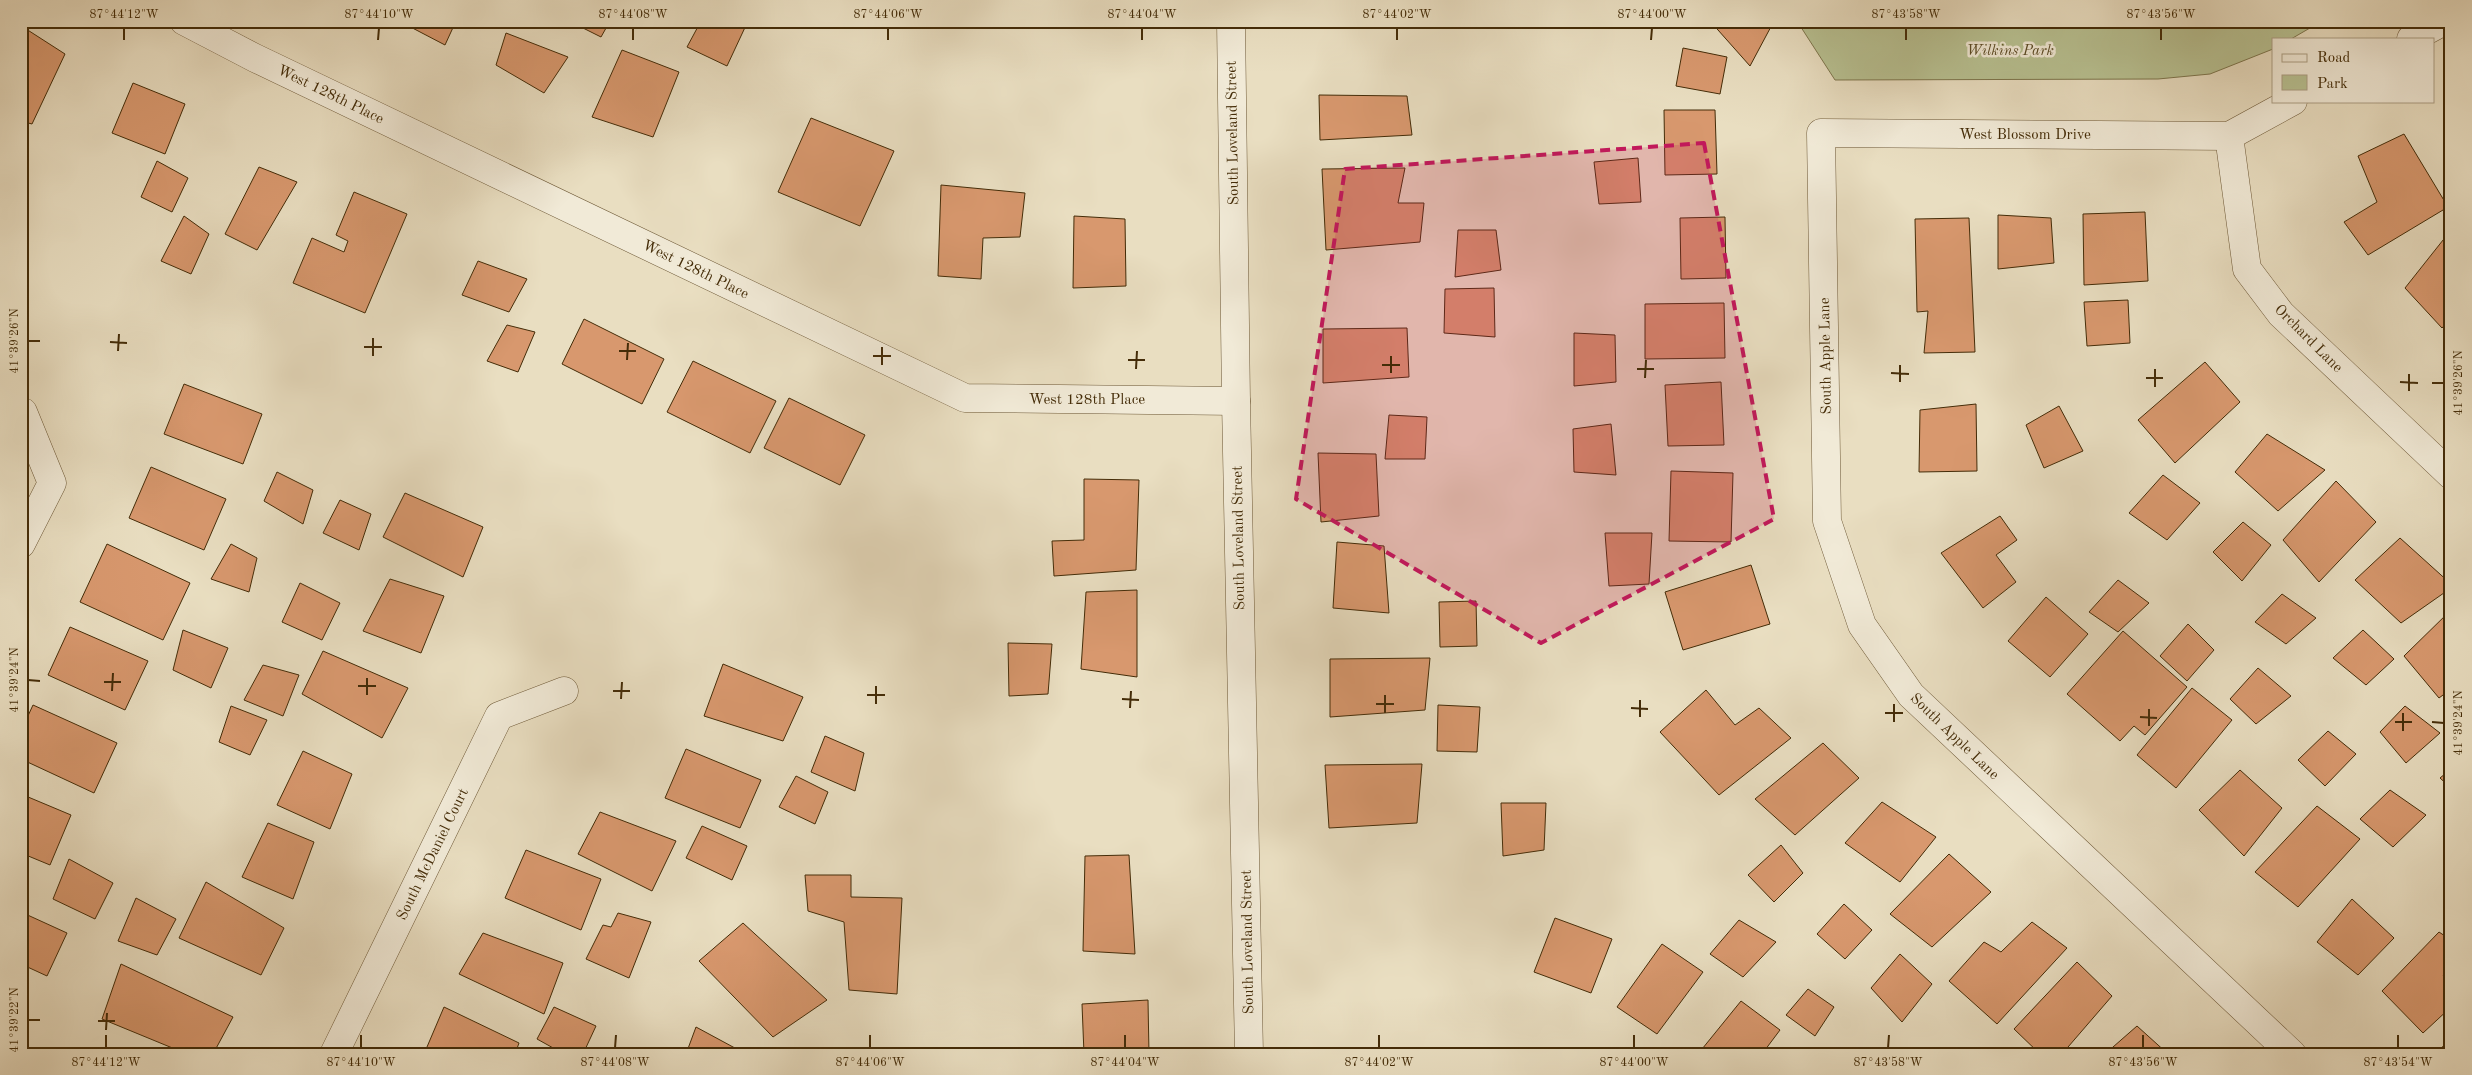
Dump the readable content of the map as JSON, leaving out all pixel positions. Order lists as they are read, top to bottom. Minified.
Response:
{"streets":{"street":["West 128th Place","South Loveland Street","West Blossom Drive","Orchard Lane","South Apple Lane","South McDaniel Court"]},"crossings":[["West 128th Place","South Loveland Street"],["West Blossom Drive","Orchard Lane"],["West Blossom Drive","South Apple Lane"]],"parks":["Wilkins Park"],"legend":["Road","Park"],"coordinates":["87°44'12\"W","87°44'10\"W","87°44'08\"W","87°44'06\"W","87°44'04\"W","87°44'02\"W","87°44'00\"W","87°43'58\"W","87°43'56\"W","41°39'26\"N","41°39'24\"N","41°39'22\"N","87°43'54\"W"]}
